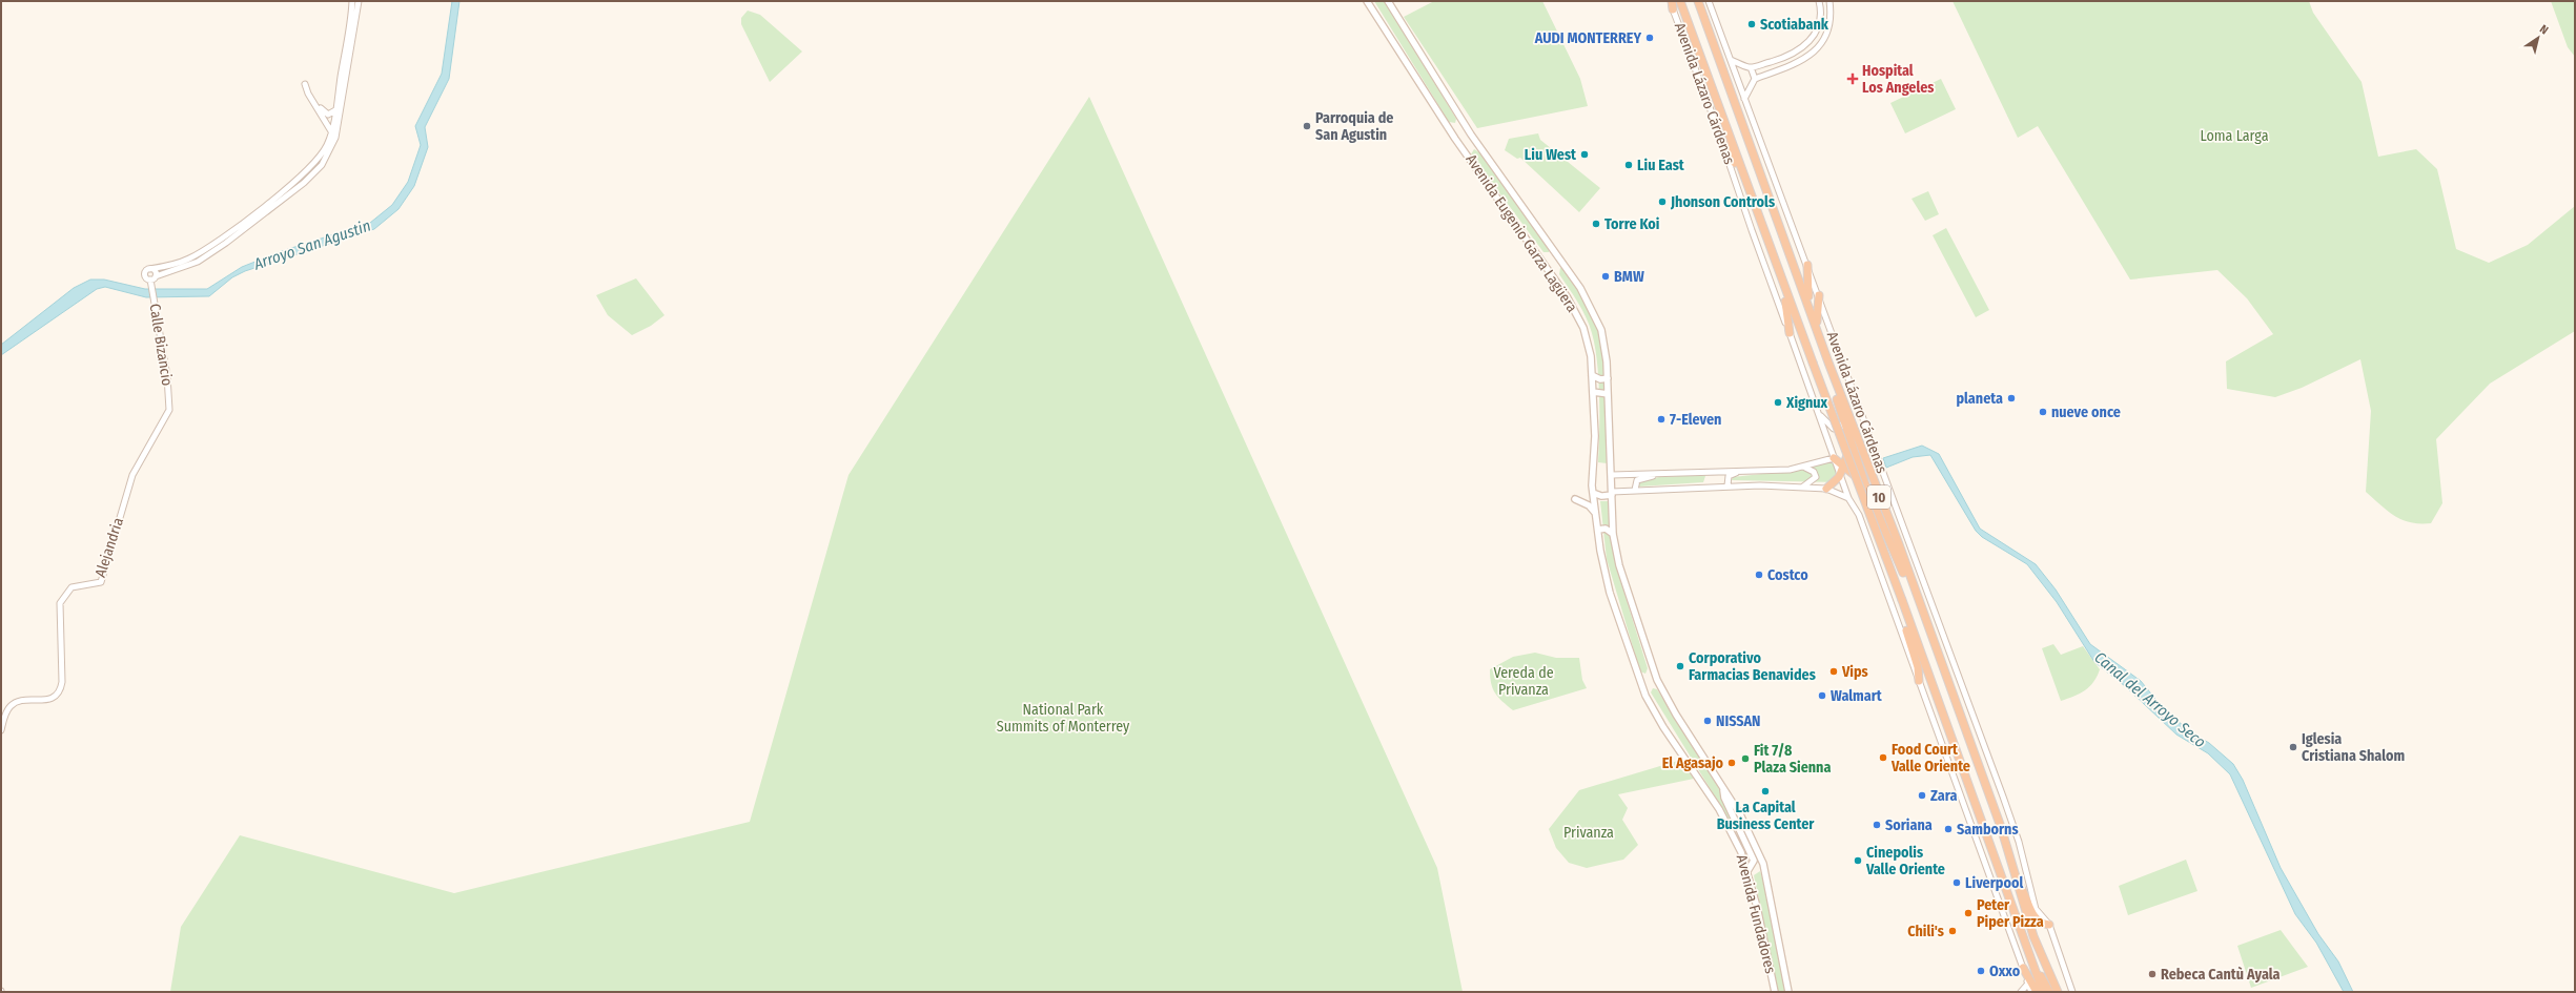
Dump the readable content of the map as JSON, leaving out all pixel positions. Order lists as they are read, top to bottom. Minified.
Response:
{"streets":{"highway":["Avenida Lázaro Cárdenas","10"],"main road":["Avenida Eugenio Garza Lagüera","Avenida Fundadores"],"street":["Calle Bizancio","Alejandria"]},"crossings":[["Avenida Eugenio Garza Lagüera","Avenida Fundadores"],["Calle Bizancio","Alejandria"]],"water":["Arroyo San Agustin","Canal del Arroyo Seco"],"parks":["Loma Larga","Vereda de Privanza","National Park Summits of Monterrey","Privanza"],"places":{"other":["Scotiabank","AUDI MONTERREY","Parroquia de San Agustin","Liu West","Liu East","Jhonson Controls","Torre Koi","BMW","planeta","Xignux","nueve once","7-Eleven","Costco","Corporativo Farmacias Benavides","Vips","Walmart","NISSAN","Iglesia Cristiana Shalom","Food Court Valle Oriente","Fit 7/8 Plaza Sienna","El Agasajo","La Capital Business Center","Zara","Soriana","Samborns","Cinepolis Valle Oriente","Liverpool","Peter Piper Pizza","Chili's","Oxxo","Rebeca Cantù Ayala"],"health":["Hospital Los Angeles"]},"north":"top right"}
